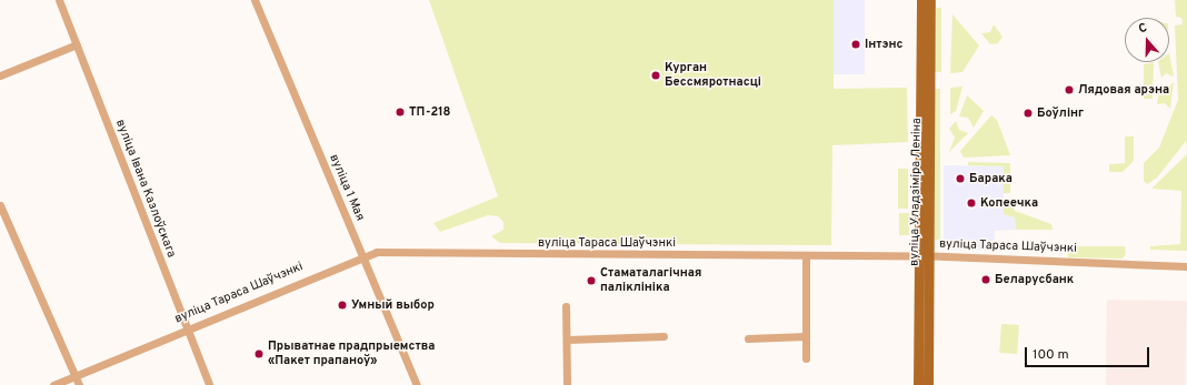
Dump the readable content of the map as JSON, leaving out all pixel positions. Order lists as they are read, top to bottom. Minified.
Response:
{"streets":{"main road":["вуліца Уладзіміра Леніна"],"street":["вуліца 1 Мая","вуліца Івана Казлоўскага","вуліца Тараса Шаўчэнкі"]},"crossings":[["вуліца 1 Мая","вуліца Тараса Шаўчэнкі"],["вуліца Івана Казлоўскага","вуліца Тараса Шаўчэнкі"],["вуліца Уладзіміра Леніна","вуліца Тараса Шаўчэнкі"]],"places":["Інтэнс","Курган Бессмяротнасці","Лядовая арэна","ТП-218","Боўлінг","Барака","Копеечка","Беларусбанк","Стаматалагічная паліклініка","Умный выбор","Прыватнае прадпрыемства «Пакет прапаноў»"],"scale_bar":"100 m","north":"top"}
